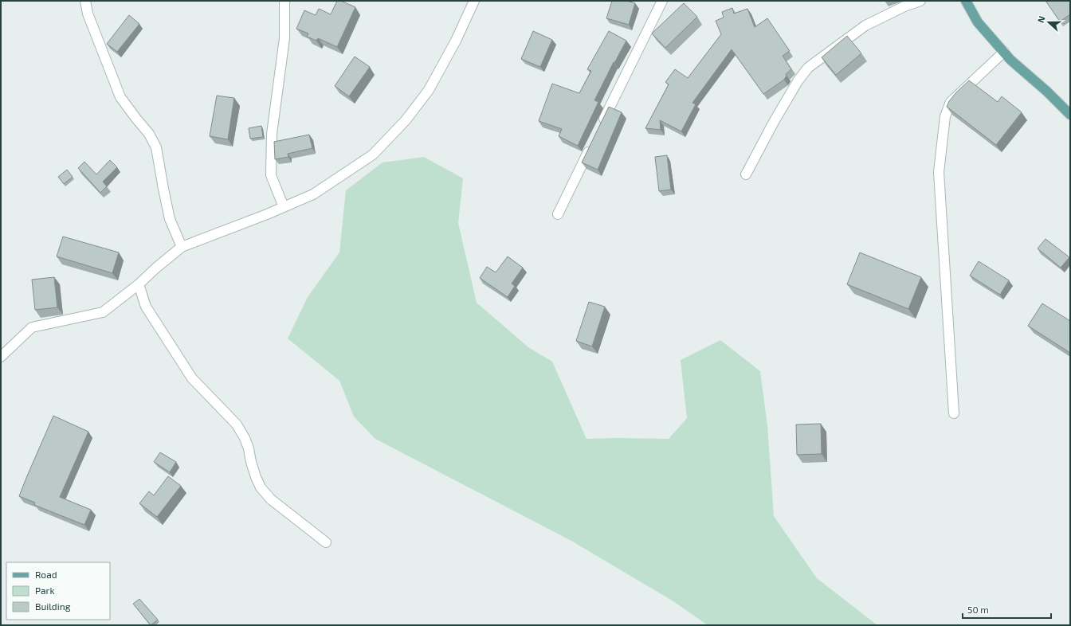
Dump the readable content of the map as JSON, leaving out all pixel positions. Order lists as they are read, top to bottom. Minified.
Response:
{"legend":["Road","Park","Building"],"scale_bar":"50 m","north":"left"}
